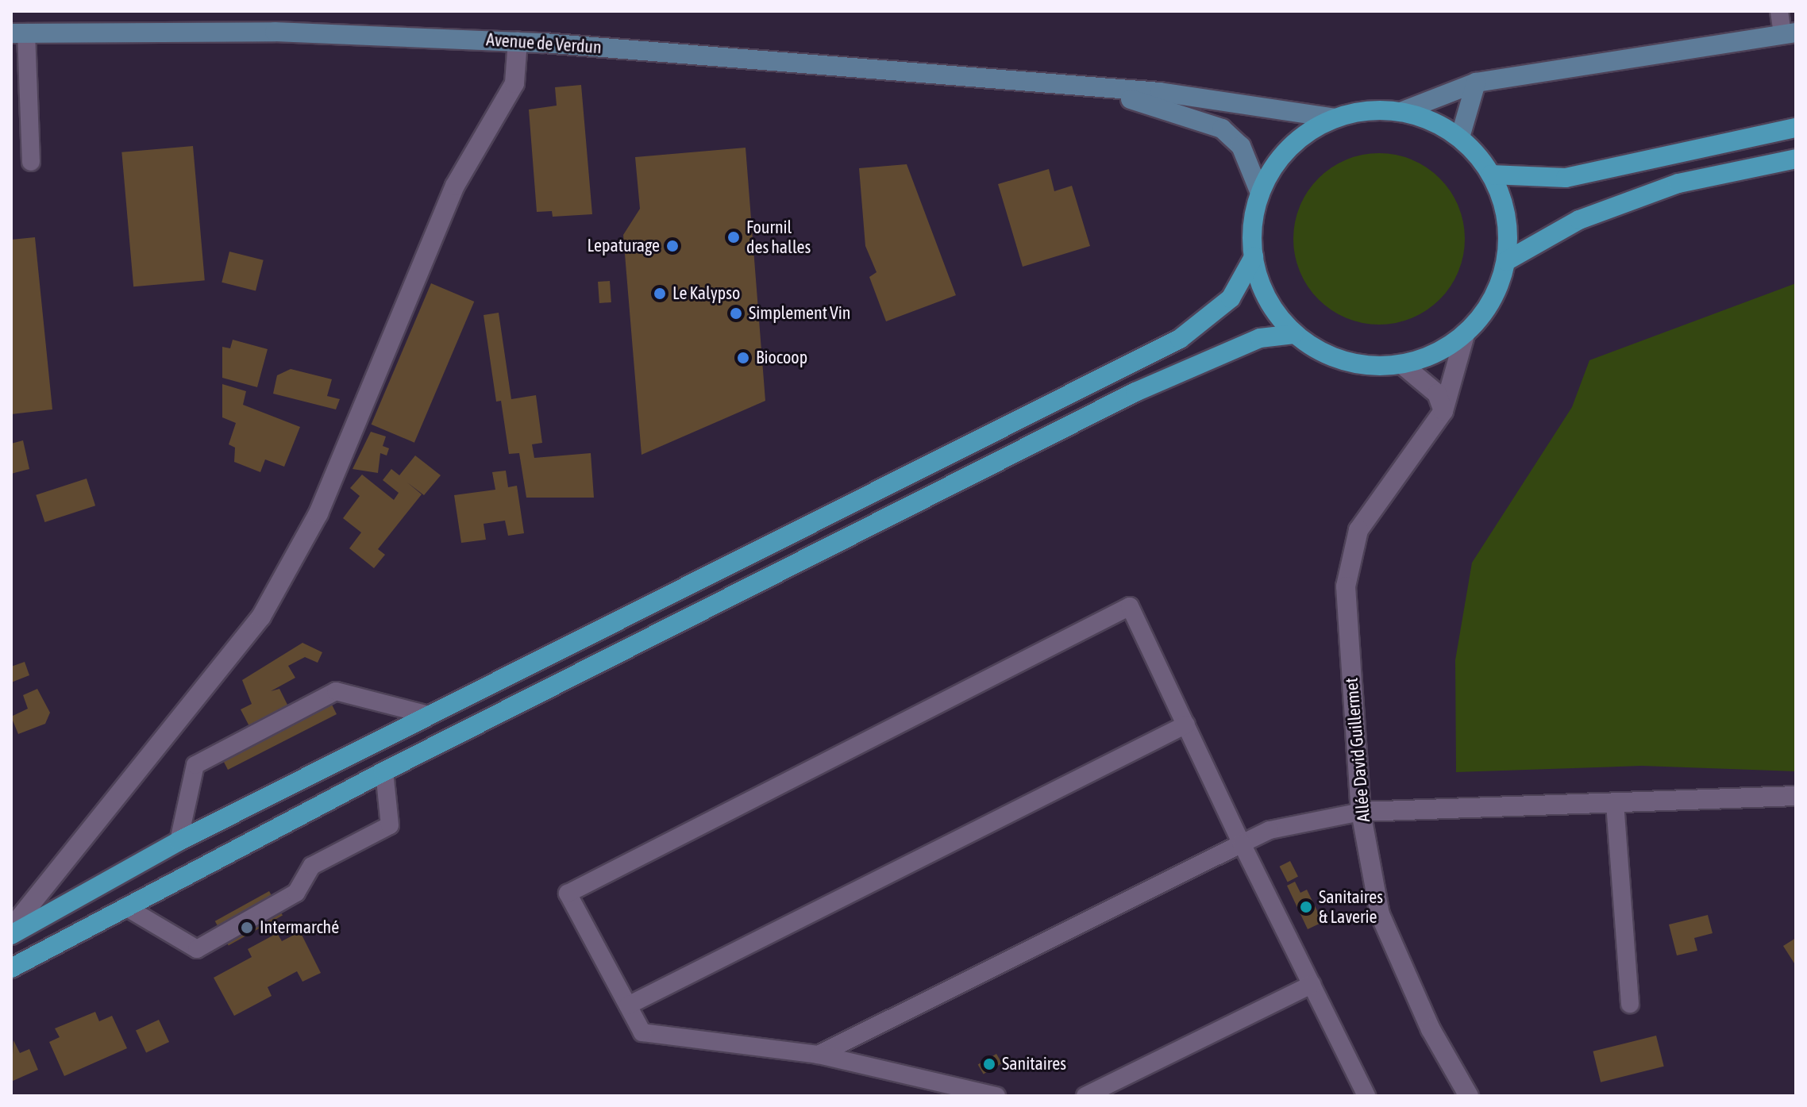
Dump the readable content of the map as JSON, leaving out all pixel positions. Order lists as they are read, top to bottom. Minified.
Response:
{"streets":{"main road":["Avenue de Verdun"],"street":["Allée David Guillermet"]},"places":["Fournil des halles","Lepaturage","Le Kalypso","Simplement Vin","Biocoop","Sanitaires & Laverie","Intermarché","Sanitaires"]}
